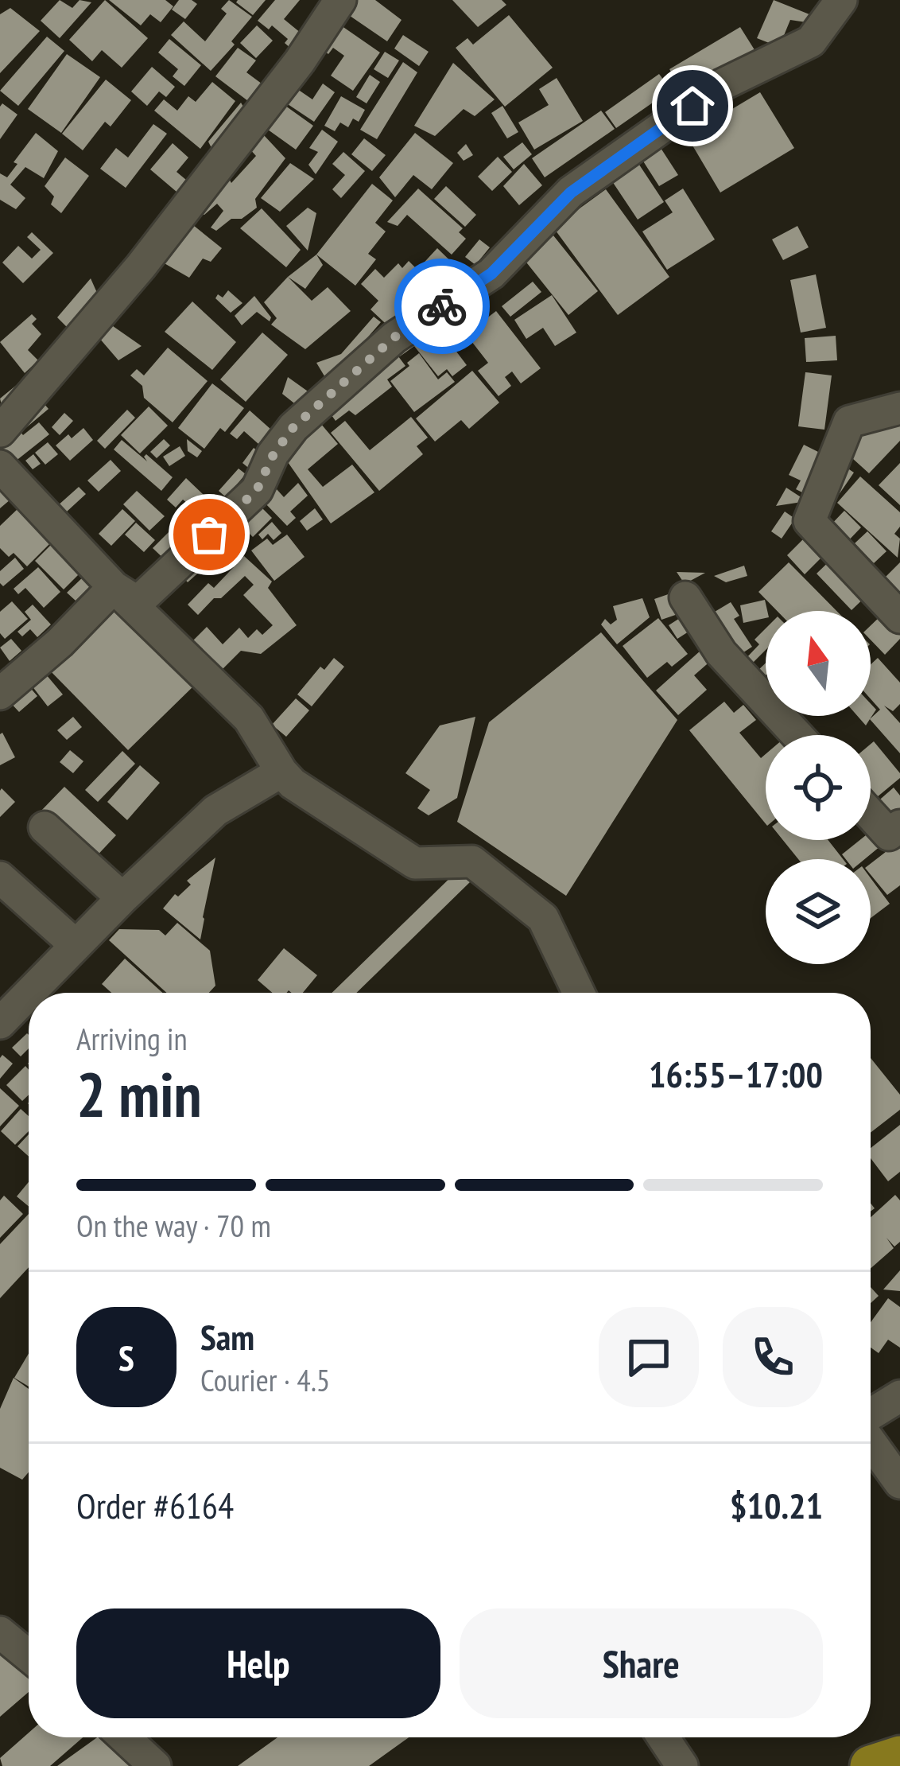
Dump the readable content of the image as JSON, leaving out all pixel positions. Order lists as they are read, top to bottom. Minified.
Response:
{"north":"top","page":{"heading":["2 min","Arriving in","16:55–17:00"],"panel":["Sam","Courier · 4.5","Order #6164","$10.21"],"bar":"On the way · 70 m","round":"S","buttons":["Help","Share"]}}
